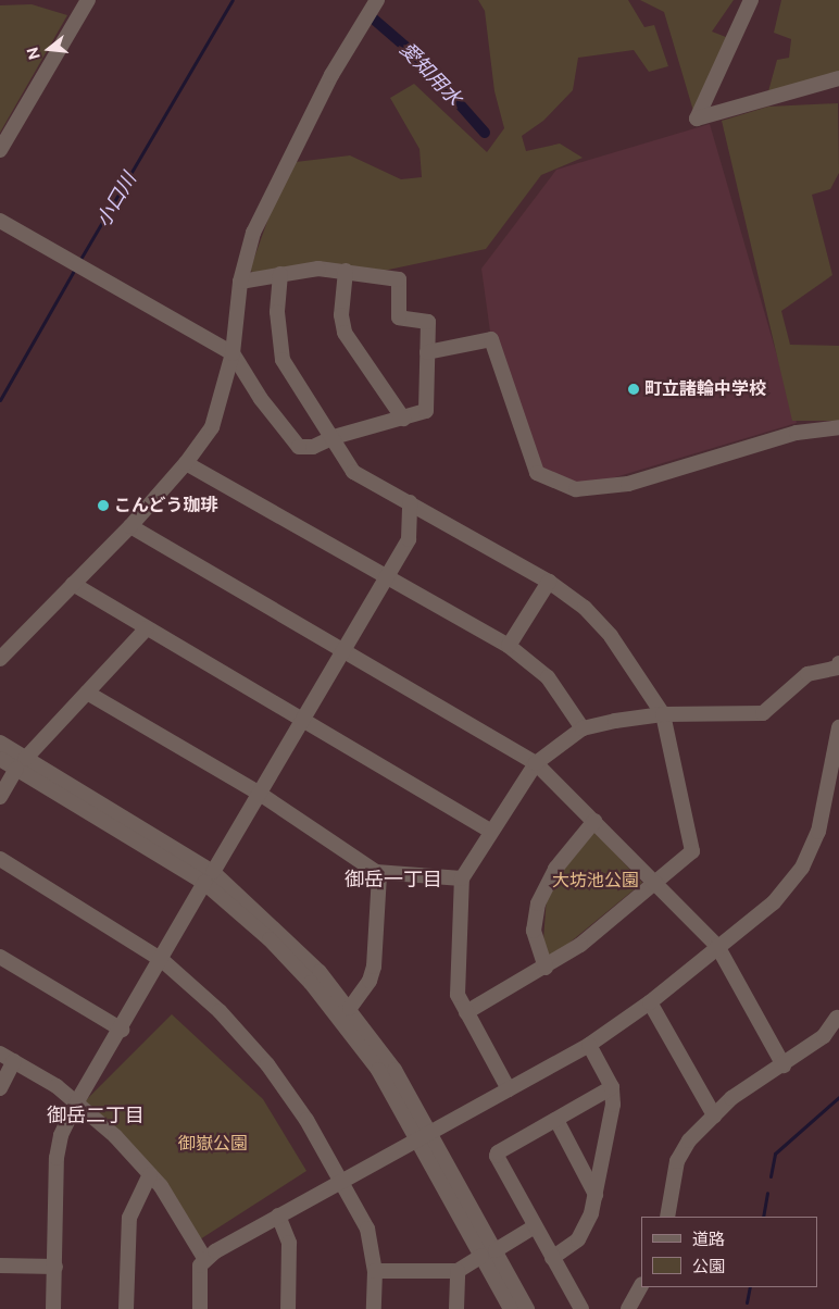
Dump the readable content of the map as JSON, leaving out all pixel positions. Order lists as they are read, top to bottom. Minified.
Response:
{"districts":["御岳一丁目","御岳二丁目"],"water":["愛知用水","小口川"],"parks":["大坊池公園","御嶽公園"],"places":["町立諸輪中学校","こんどう珈琲"],"legend":["道路","公園"],"north":"left"}
